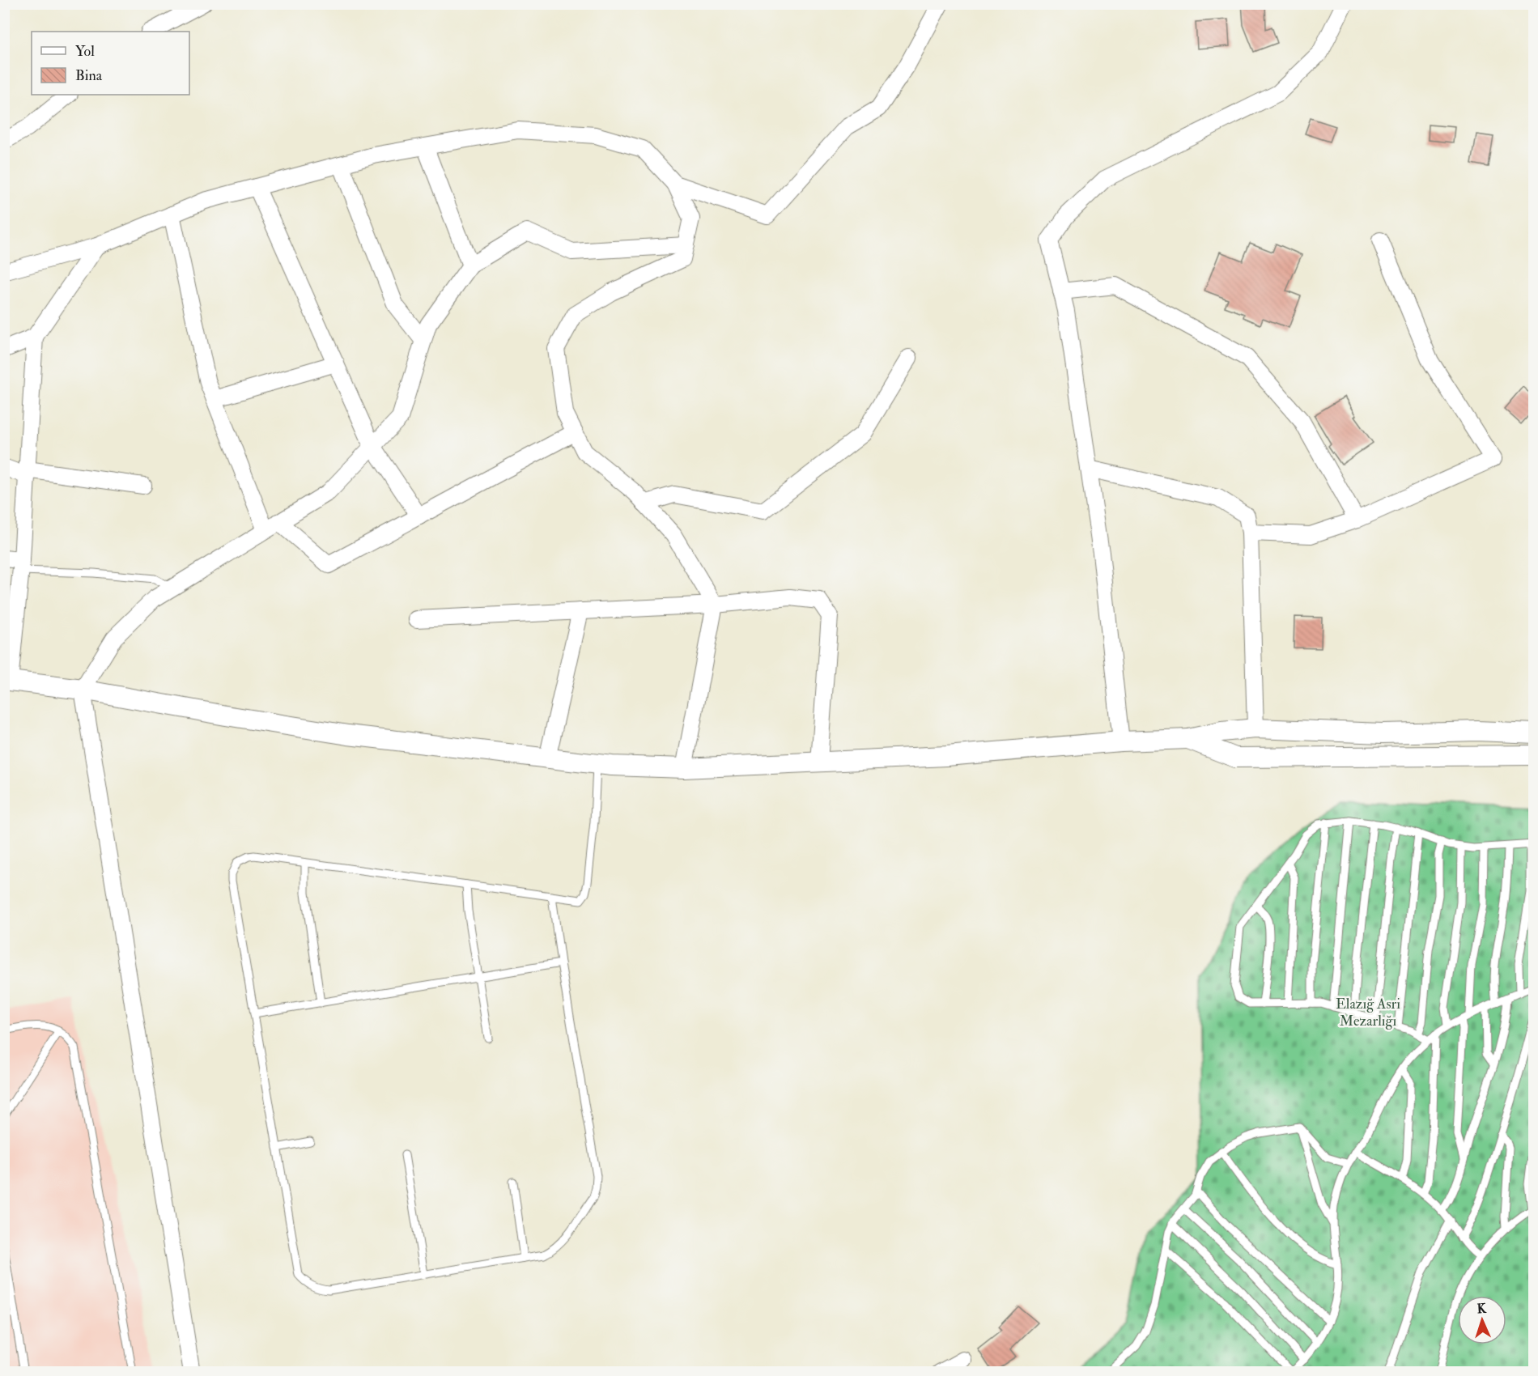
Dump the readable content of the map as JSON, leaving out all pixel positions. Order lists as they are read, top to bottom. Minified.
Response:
{"parks":["Elazığ Asri Mezarlığı"],"legend":["Yol","Bina"],"north":"top"}
